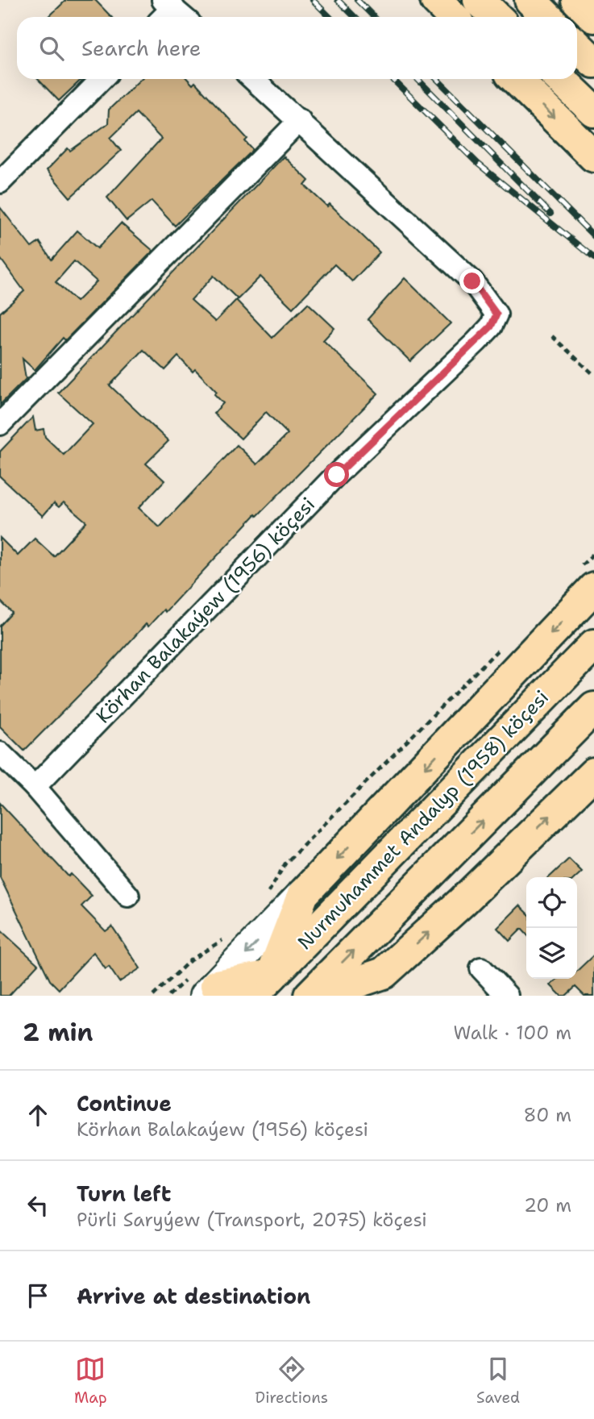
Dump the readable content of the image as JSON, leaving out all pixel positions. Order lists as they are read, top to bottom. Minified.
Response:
{"streets":{"main road":["Nurmuhammet Andalyp (1958) köçesi"],"street":["Körhan Balakaýew (1956) köçesi"]},"page":{"search":"Search here","heading":["2 min","Walk · 100 m"],"list":[["Continue","Körhan Balakaýew (1956) köçesi","80 m"],["Turn left","Pürli Saryýew (Transport, 2075) köçesi","20 m"],"Arrive at destination"],"nav":["Map","Directions","Saved"]}}
